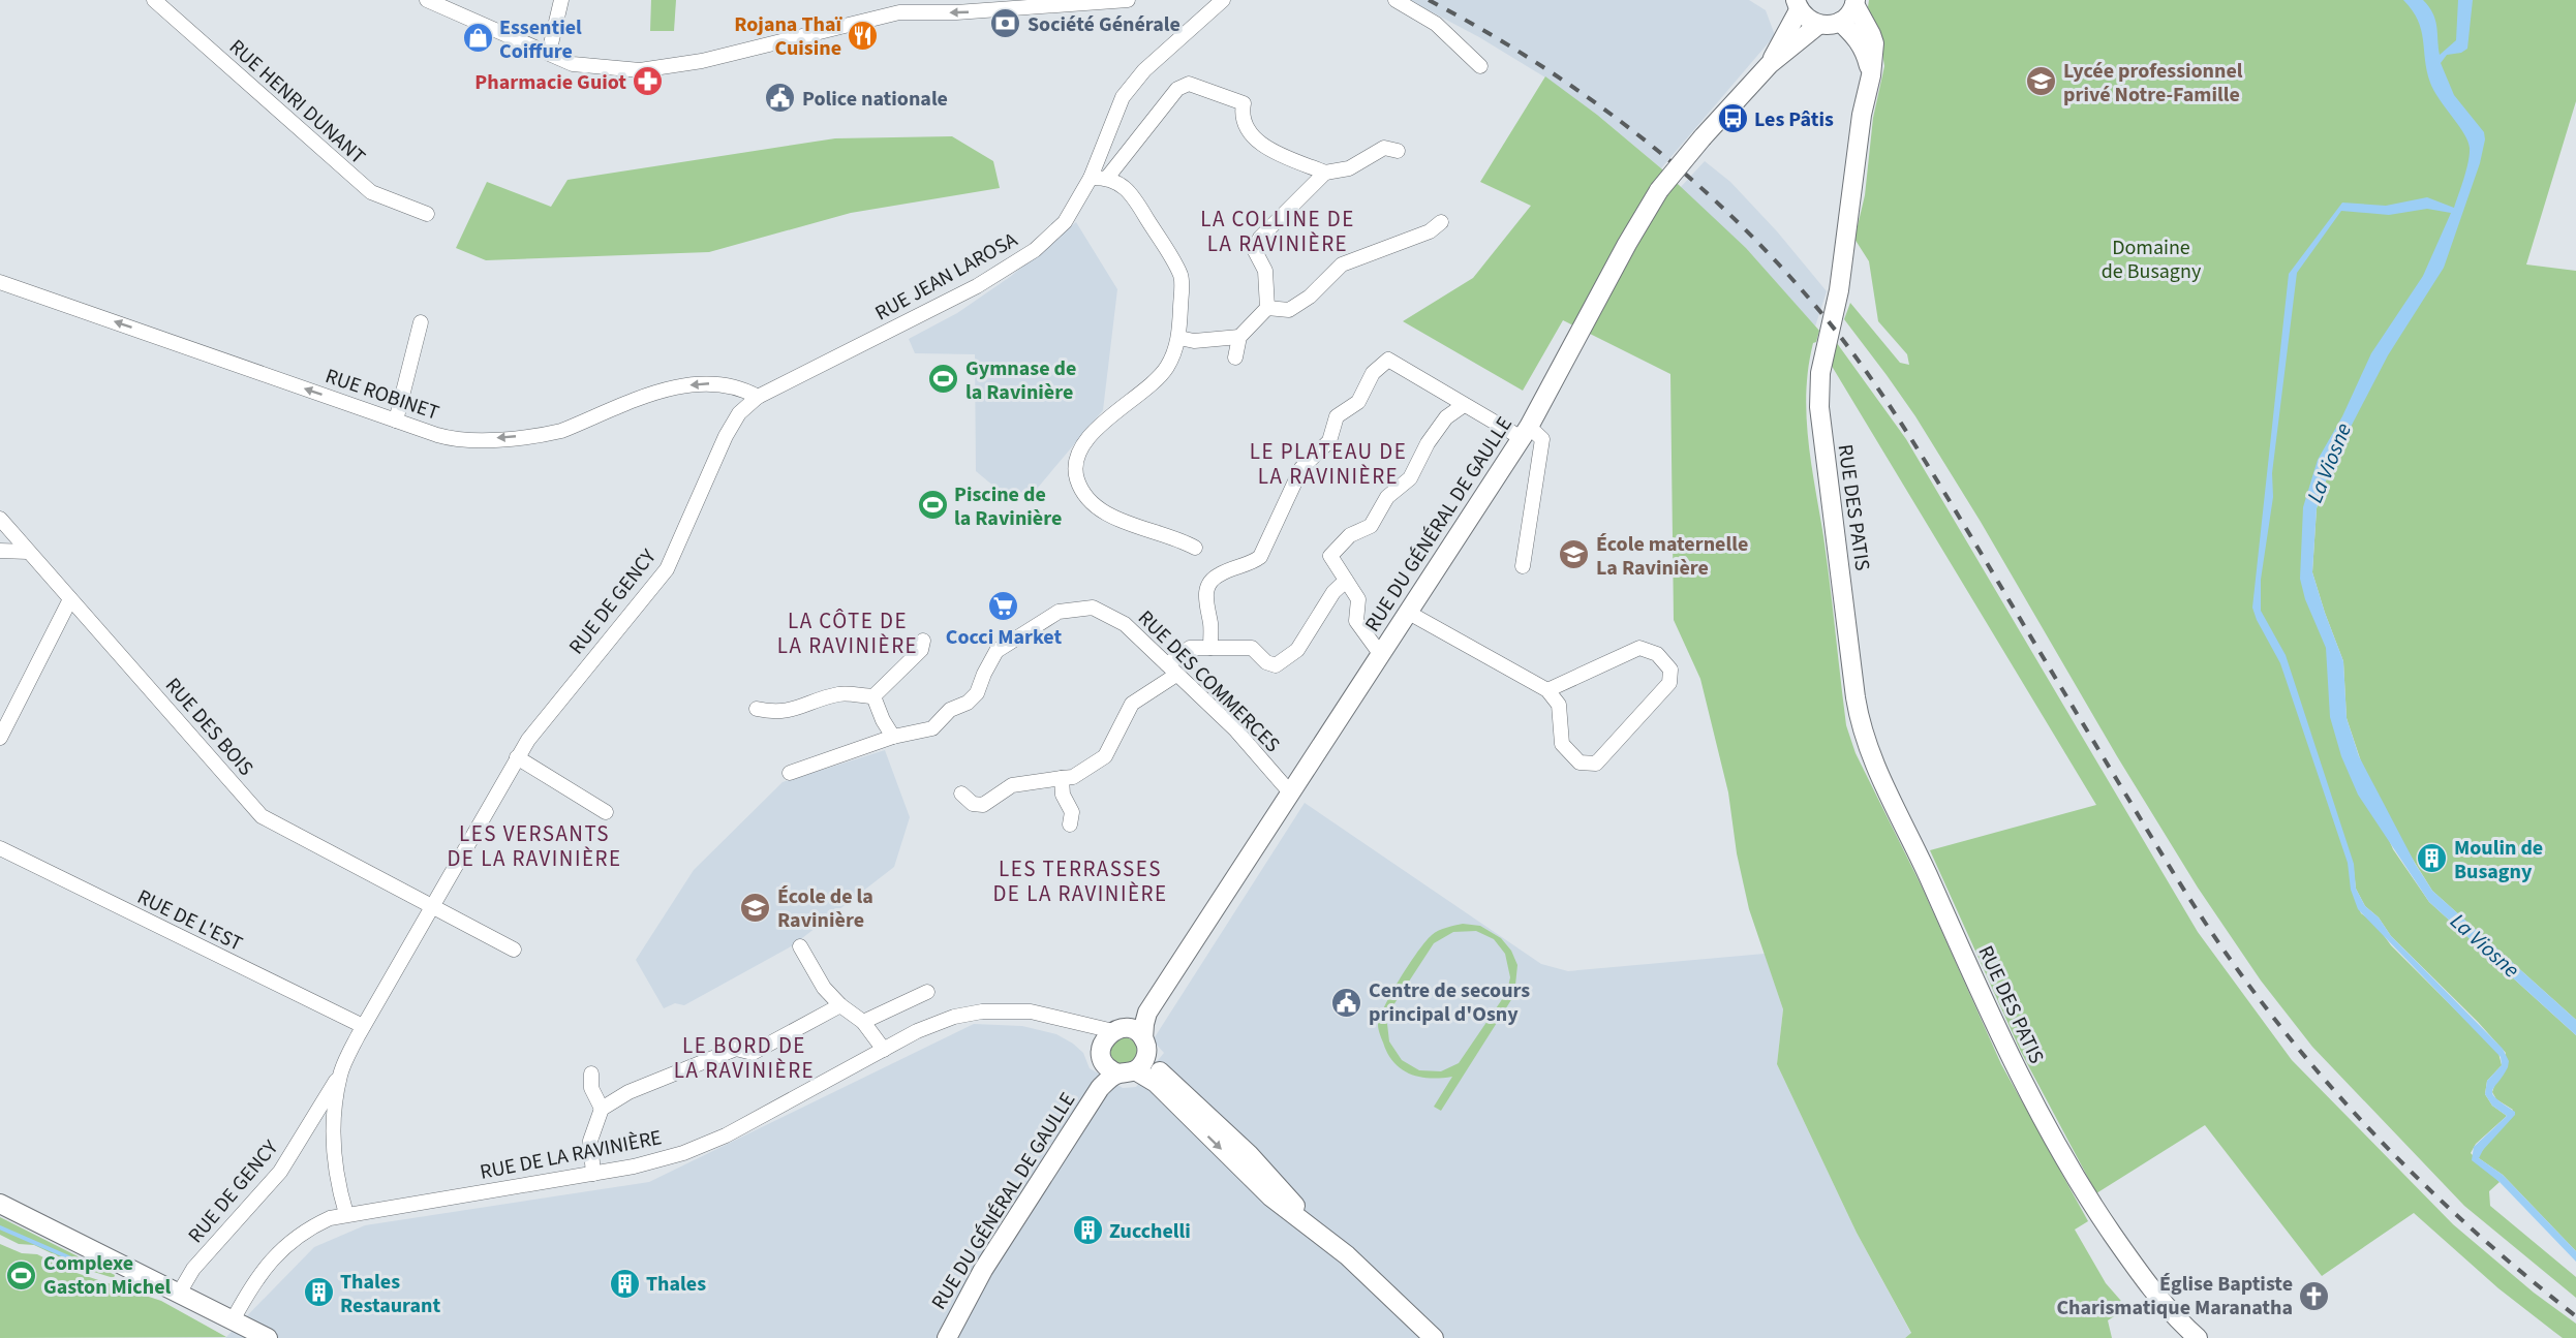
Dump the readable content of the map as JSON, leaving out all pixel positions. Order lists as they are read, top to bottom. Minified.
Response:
{"streets":{"main road":["RUE DES PATIS","RUE DU GÉNÉRAL DE GAULLE"],"street":["RUE HENRI DUNANT","RUE JEAN LAROSA","RUE ROBINET","RUE DE GENCY","RUE DES COMMERCES","RUE DES BOIS","RUE DE L'EST","RUE DE LA RAVINIÈRE"]},"crossings":[["RUE JEAN LAROSA","RUE ROBINET"],["RUE JEAN LAROSA","RUE DE GENCY"],["RUE ROBINET","RUE DE GENCY"],["RUE DU GÉNÉRAL DE GAULLE","RUE DES COMMERCES"],["RUE DU GÉNÉRAL DE GAULLE","RUE DE LA RAVINIÈRE"],["RUE DE GENCY","RUE DES BOIS"],["RUE DE GENCY","RUE DE L'EST"],["RUE DE GENCY","RUE DE LA RAVINIÈRE"]],"one_way":["RUE ROBINET"],"districts":["LA COLLINE DE LA RAVINIÈRE","LE PLATEAU DE LA RAVINIÈRE","LA CÔTE DE LA RAVINIÈRE","LES VERSANTS DE LA RAVINIÈRE","LES TERRASSES DE LA RAVINIÈRE","LE BORD DE LA RAVINIÈRE"],"water":["La Viosne"],"parks":["Domaine de Busagny"],"places":{"bank":["Société Générale"],"restaurant":["Rojana Thaï Cuisine"],"shop":["Essentiel Coiffure"],"pharmacy":["Pharmacie Guiot"],"school or university":["Lycée professionnel privé Notre-Famille","École maternelle La Ravinière","École de la Ravinière"],"public building":["Police nationale","Centre de secours principal d'Osny"],"bus stop":["Les Pâtis"],"sports":["Gymnase de la Ravinière","Piscine de la Ravinière","Complexe Gaston Michel"],"supermarket":["Cocci Market"],"building":["Moulin de Busagny","Zucchelli","Thales","Thales Restaurant"],"church":["Église Baptiste Charismatique Maranatha"]}}
